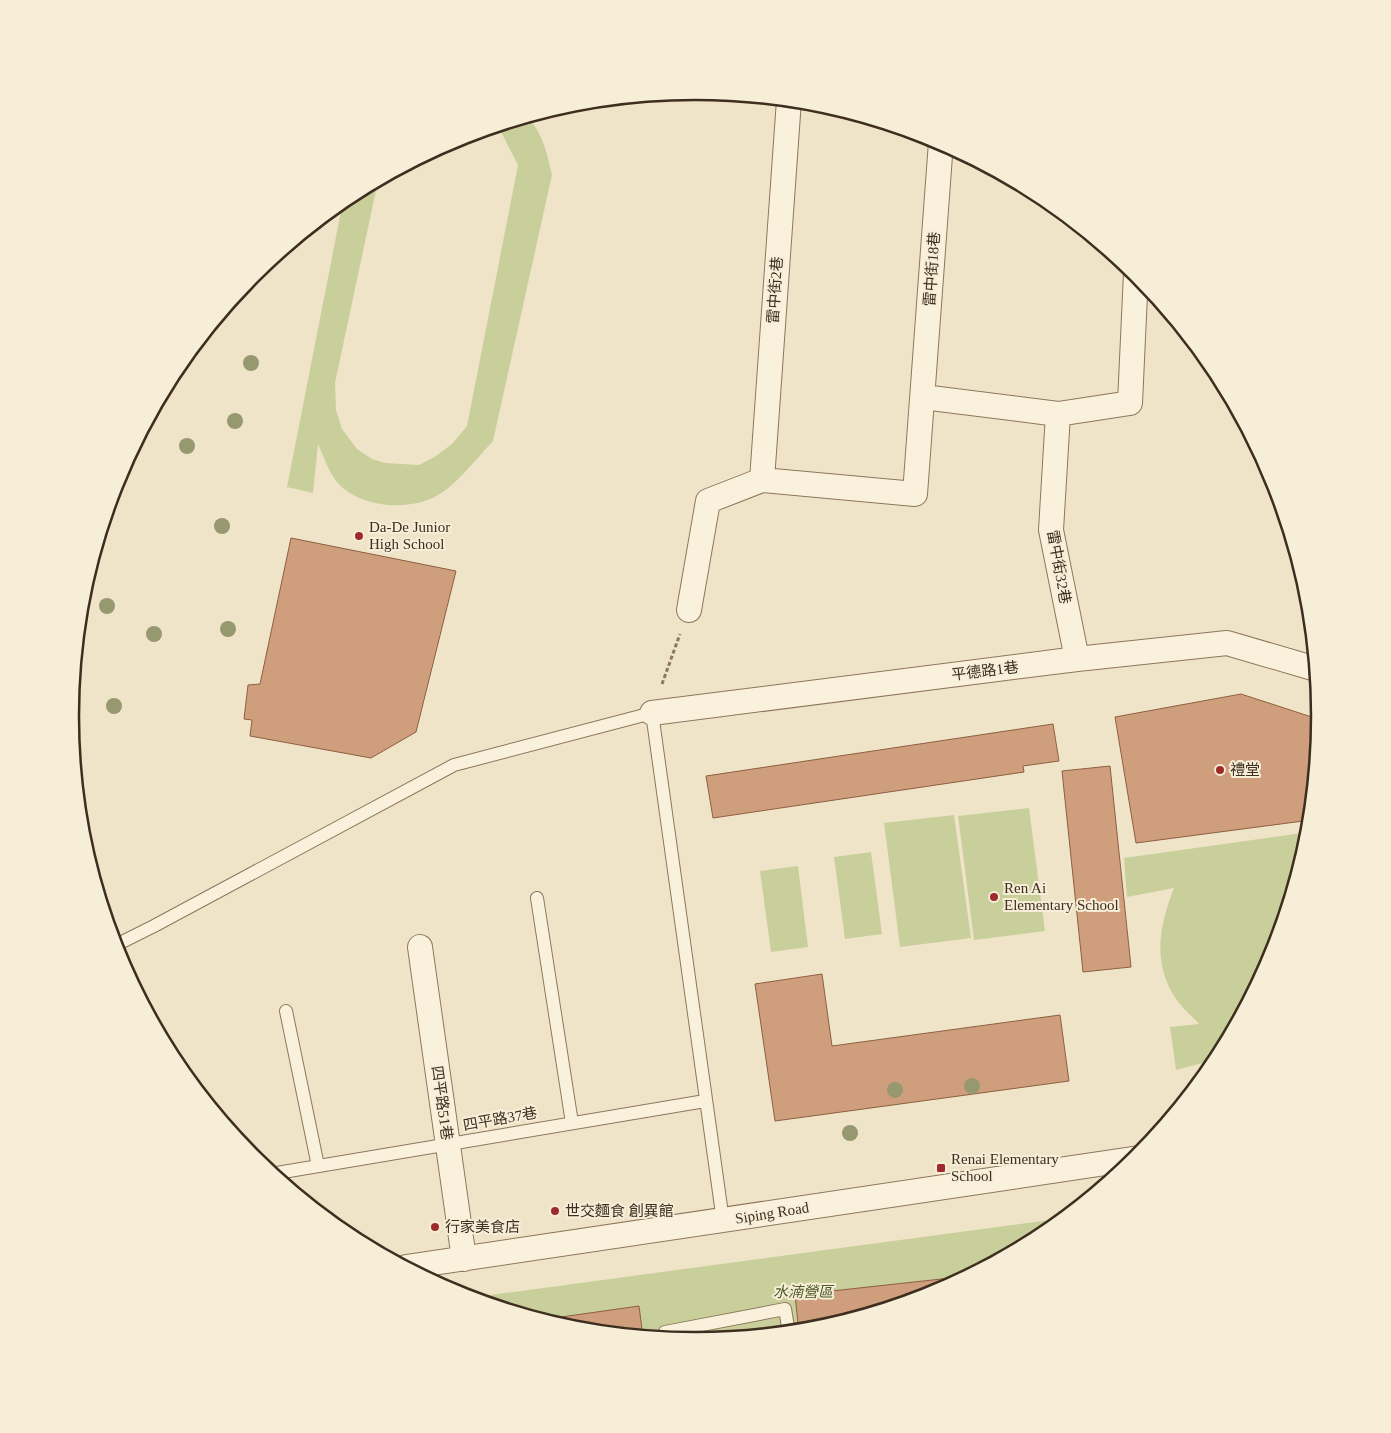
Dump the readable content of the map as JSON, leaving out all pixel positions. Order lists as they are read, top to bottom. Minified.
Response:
{"streets":{"street":["雷中街18巷","雷中街2巷","雷中街32巷","平德路1巷","四平路51巷","Siping Road"],"lane":["四平路37巷"]},"crossings":[["雷中街32巷","平德路1巷"],["四平路51巷","四平路37巷"],["四平路51巷","Siping Road"]],"parks":["水湳營區"],"places":{"other":["Da-De Junior High School","禮堂","Ren Ai Elementary School","世交麵食 創異館","行家美食店"],"transit":["Renai Elementary School"]}}
